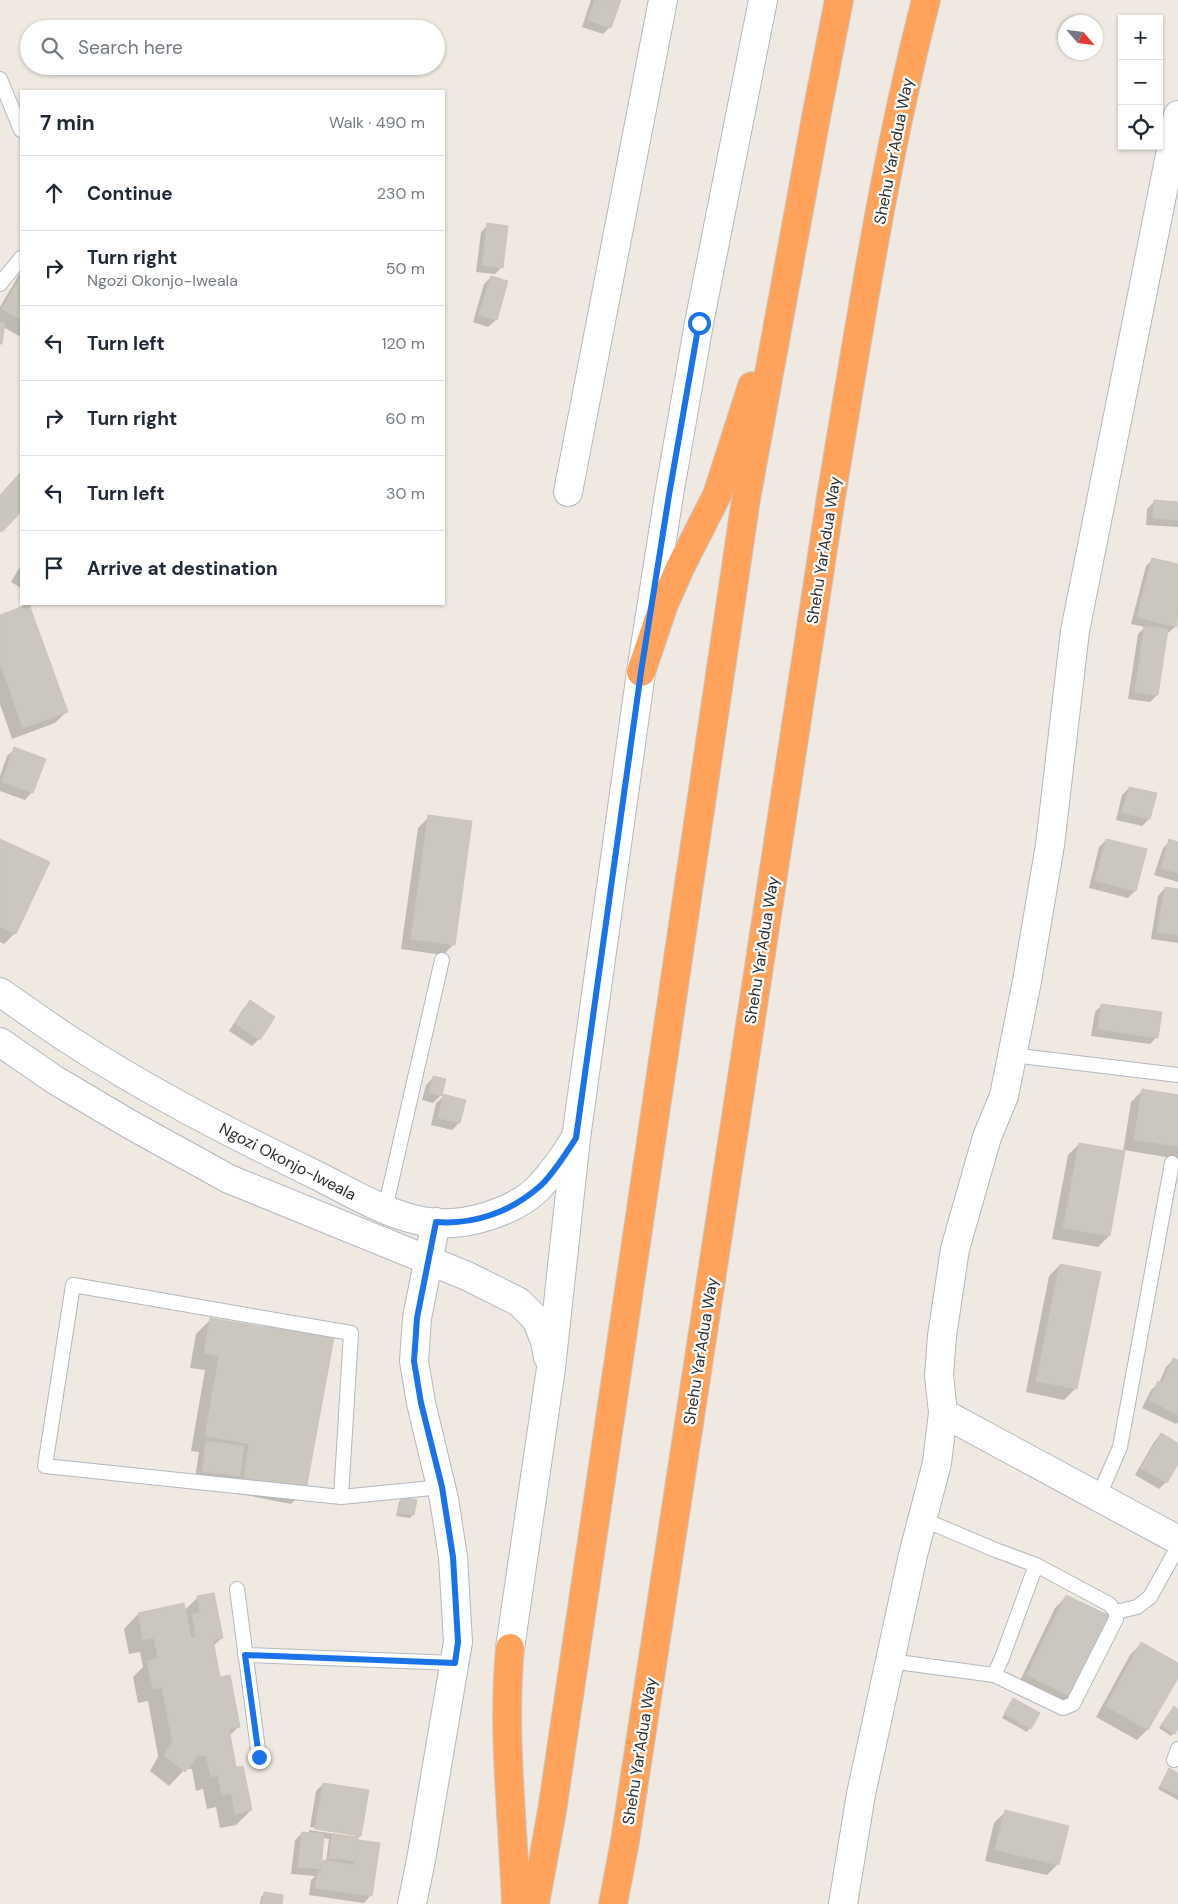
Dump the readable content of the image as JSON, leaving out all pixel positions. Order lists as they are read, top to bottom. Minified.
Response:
{"streets":{"highway":["Shehu Yar'Adua Way"],"street":["Ngozi Okonjo-Iweala"]},"north":"bottom right","page":{"map_buttons":["+","−"],"search":"Search here","heading":["7 min","Walk · 490 m"],"list":[["Continue","230 m"],["Turn right","Ngozi Okonjo-Iweala","50 m"],["Turn left","120 m"],["Turn right","60 m"],["Turn left","30 m"],"Arrive at destination"]}}
